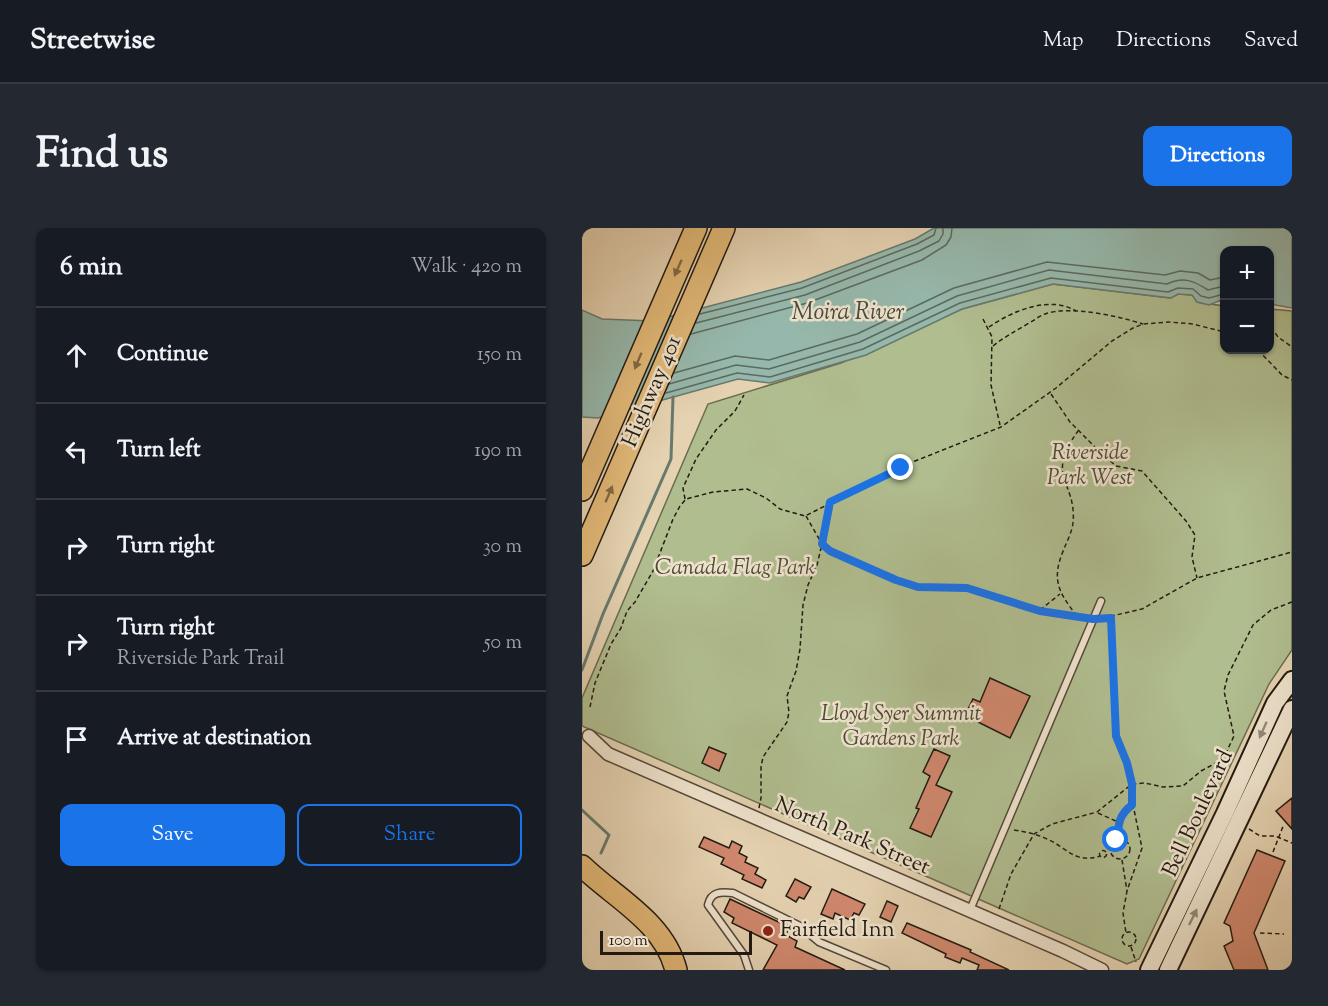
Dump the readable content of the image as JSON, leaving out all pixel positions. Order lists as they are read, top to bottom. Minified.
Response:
{"streets":{"highway":["Highway 401"],"main road":["Bell Boulevard"],"street":["North Park Street"]},"water":["Moira River"],"parks":["Riverside Park West","Canada Flag Park","Lloyd Syer Summit Gardens Park"],"places":["Fairfield Inn"],"scale_bar":"100 m","page":{"header":"Streetwise","nav":["Map","Directions","Saved"],"title":"Find us","buttons":["Directions",["Save","Share"]],"heading":["6 min","Walk · 420 m"],"map_buttons":["+","−"],"list":[["Continue","150 m"],["Turn left","190 m"],["Turn right","30 m"],["Turn right","Riverside Park Trail","50 m"],"Arrive at destination"],"scale":"100 m"}}
